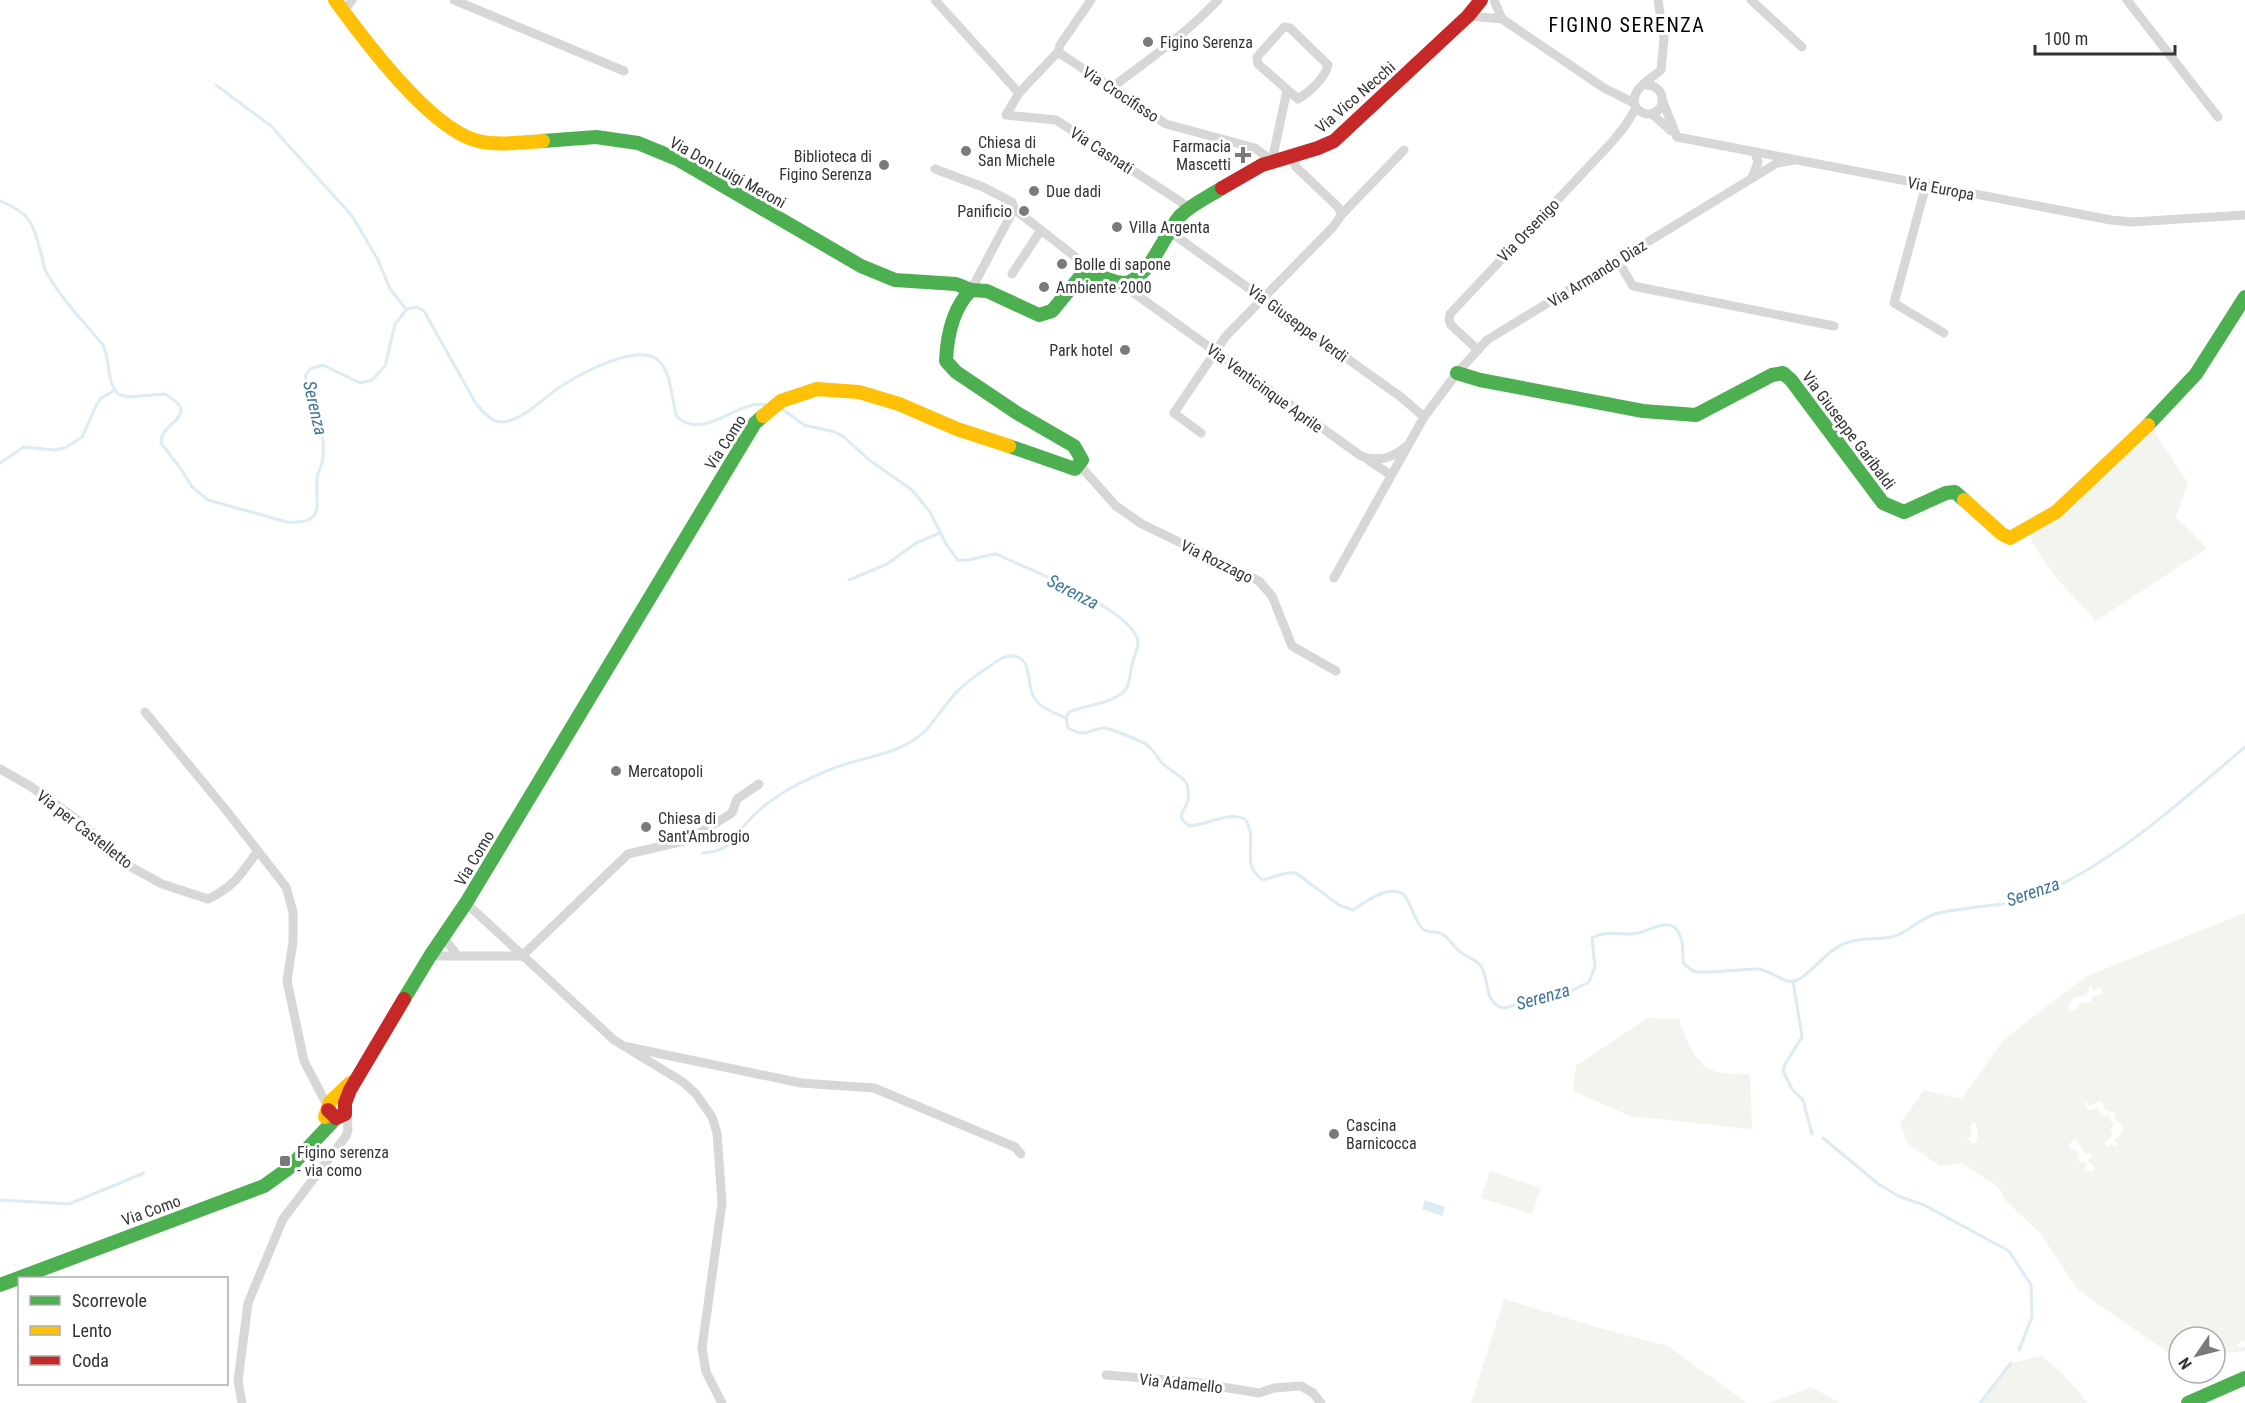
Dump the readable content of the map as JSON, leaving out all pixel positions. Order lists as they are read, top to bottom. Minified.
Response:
{"streets":{"street":["Via Crocifisso","Via Vico Necchi","Via Casnati","Via Don Luigi Meroni","Via Europa","Via Orsenigo","Via Armando Diaz","Via Giuseppe Verdi","Via Venticinque Aprile","Via Giuseppe Garibaldi","Via Como","Via Rozzago","Via per Castelletto","Via Adamello"]},"crossings":[["Via Crocifisso","Via Vico Necchi"],["Via Vico Necchi","Via Casnati"],["Via Vico Necchi","Via Giuseppe Verdi"],["Via Vico Necchi","Via Venticinque Aprile"],["Via Europa","Via Armando Diaz"],["Via Orsenigo","Via Armando Diaz"],["Via Armando Diaz","Via Giuseppe Verdi"],["Via Armando Diaz","Via Venticinque Aprile"],["Via Armando Diaz","Via Giuseppe Garibaldi"],["Via Como","Via Rozzago"]],"districts":["FIGINO SERENZA"],"water":["Serenza"],"places":{"other":["Figino Serenza","Chiesa di San Michele","Biblioteca di Figino Serenza","Due dadi","Panificio","Villa Argenta","Bolle di sapone","Ambiente 2000","Park hotel","Mercatopoli","Chiesa di Sant'Ambrogio","Cascina Barnicocca"],"health":["Farmacia Mascetti"],"transit":["Figino serenza - via como"]},"legend":["Scorrevole","Lento","Coda"],"scale_bar":"100 m","north":"bottom left"}
